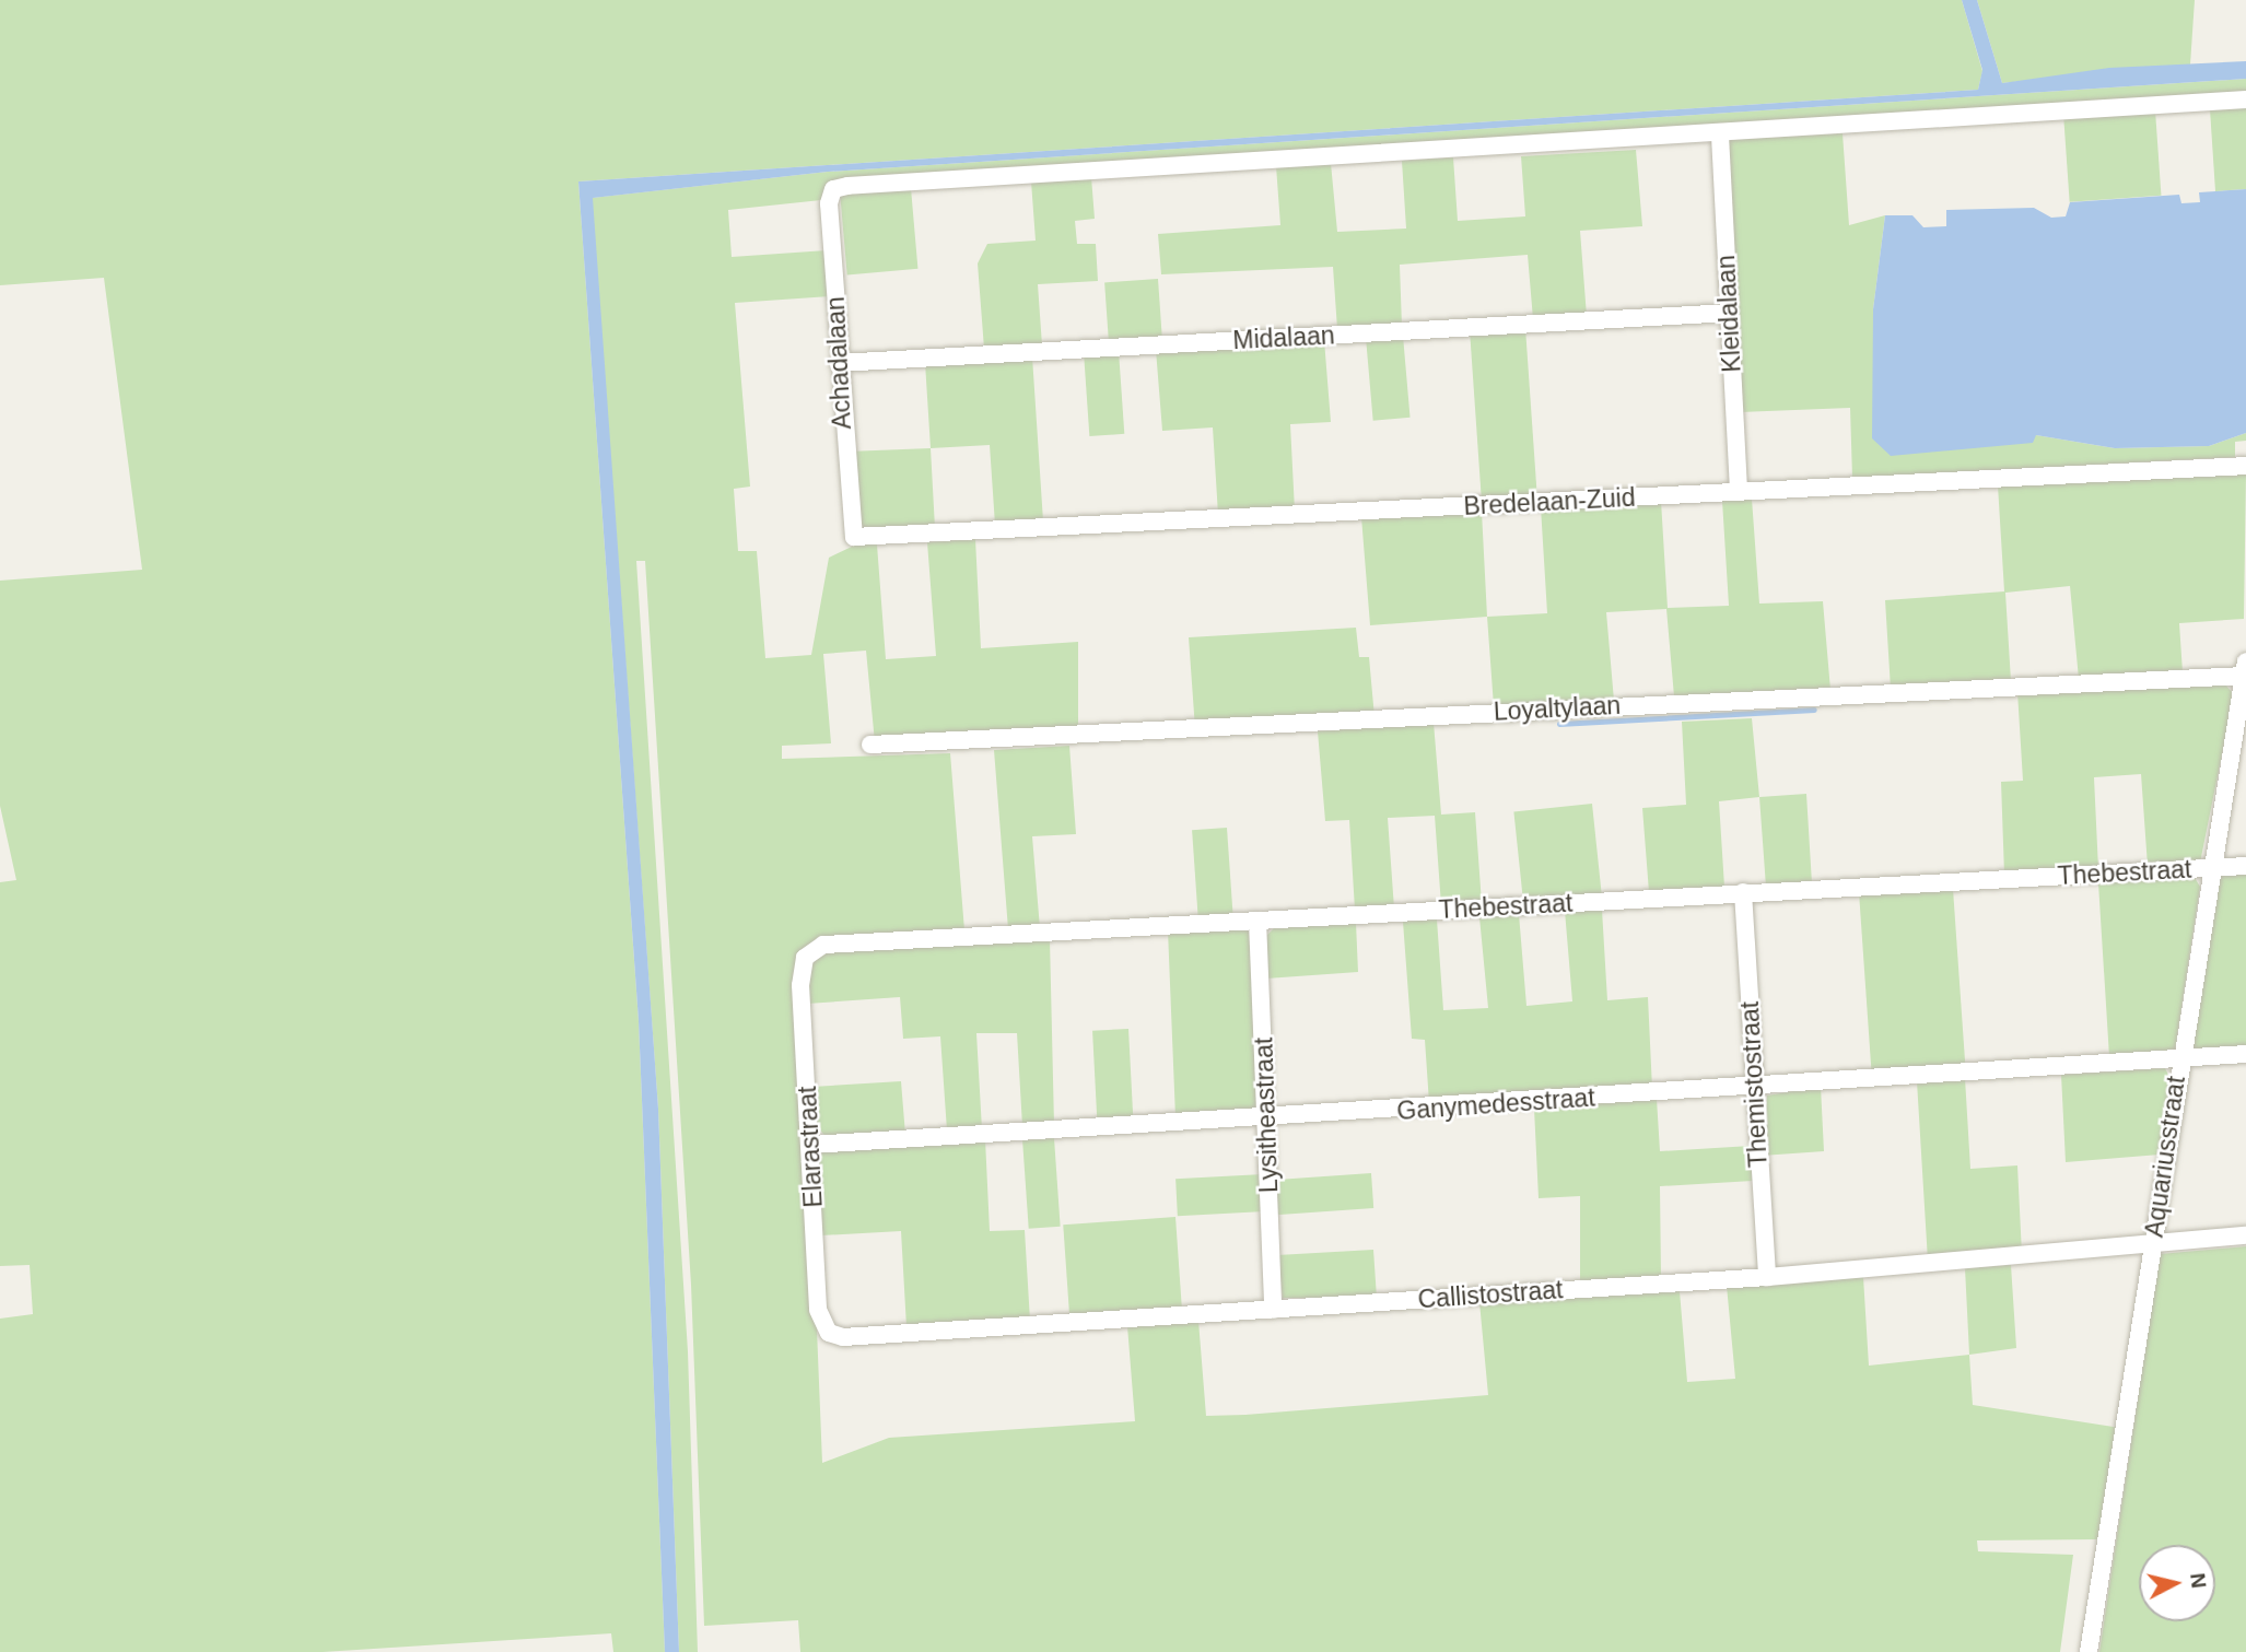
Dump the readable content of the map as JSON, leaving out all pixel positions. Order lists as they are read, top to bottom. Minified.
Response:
{"streets":{"street":["Kleidalaan","Midalaan","Achadalaan","Bredelaan-Zuid","Loyaltylaan","Thebestraat","Themistostraat","Ganymedesstraat","Lysitheastraat","Elarastraat","Aquariusstraat","Callistostraat"]},"crossings":[["Kleidalaan","Midalaan"],["Kleidalaan","Achadalaan"],["Kleidalaan","Bredelaan-Zuid"],["Midalaan","Achadalaan"],["Achadalaan","Bredelaan-Zuid"],["Loyaltylaan","Aquariusstraat"],["Thebestraat","Themistostraat"],["Thebestraat","Lysitheastraat"],["Thebestraat","Elarastraat"],["Thebestraat","Aquariusstraat"],["Themistostraat","Ganymedesstraat"],["Themistostraat","Callistostraat"],["Ganymedesstraat","Lysitheastraat"],["Ganymedesstraat","Elarastraat"],["Ganymedesstraat","Aquariusstraat"],["Lysitheastraat","Callistostraat"],["Elarastraat","Callistostraat"],["Aquariusstraat","Callistostraat"]],"north":"right"}
